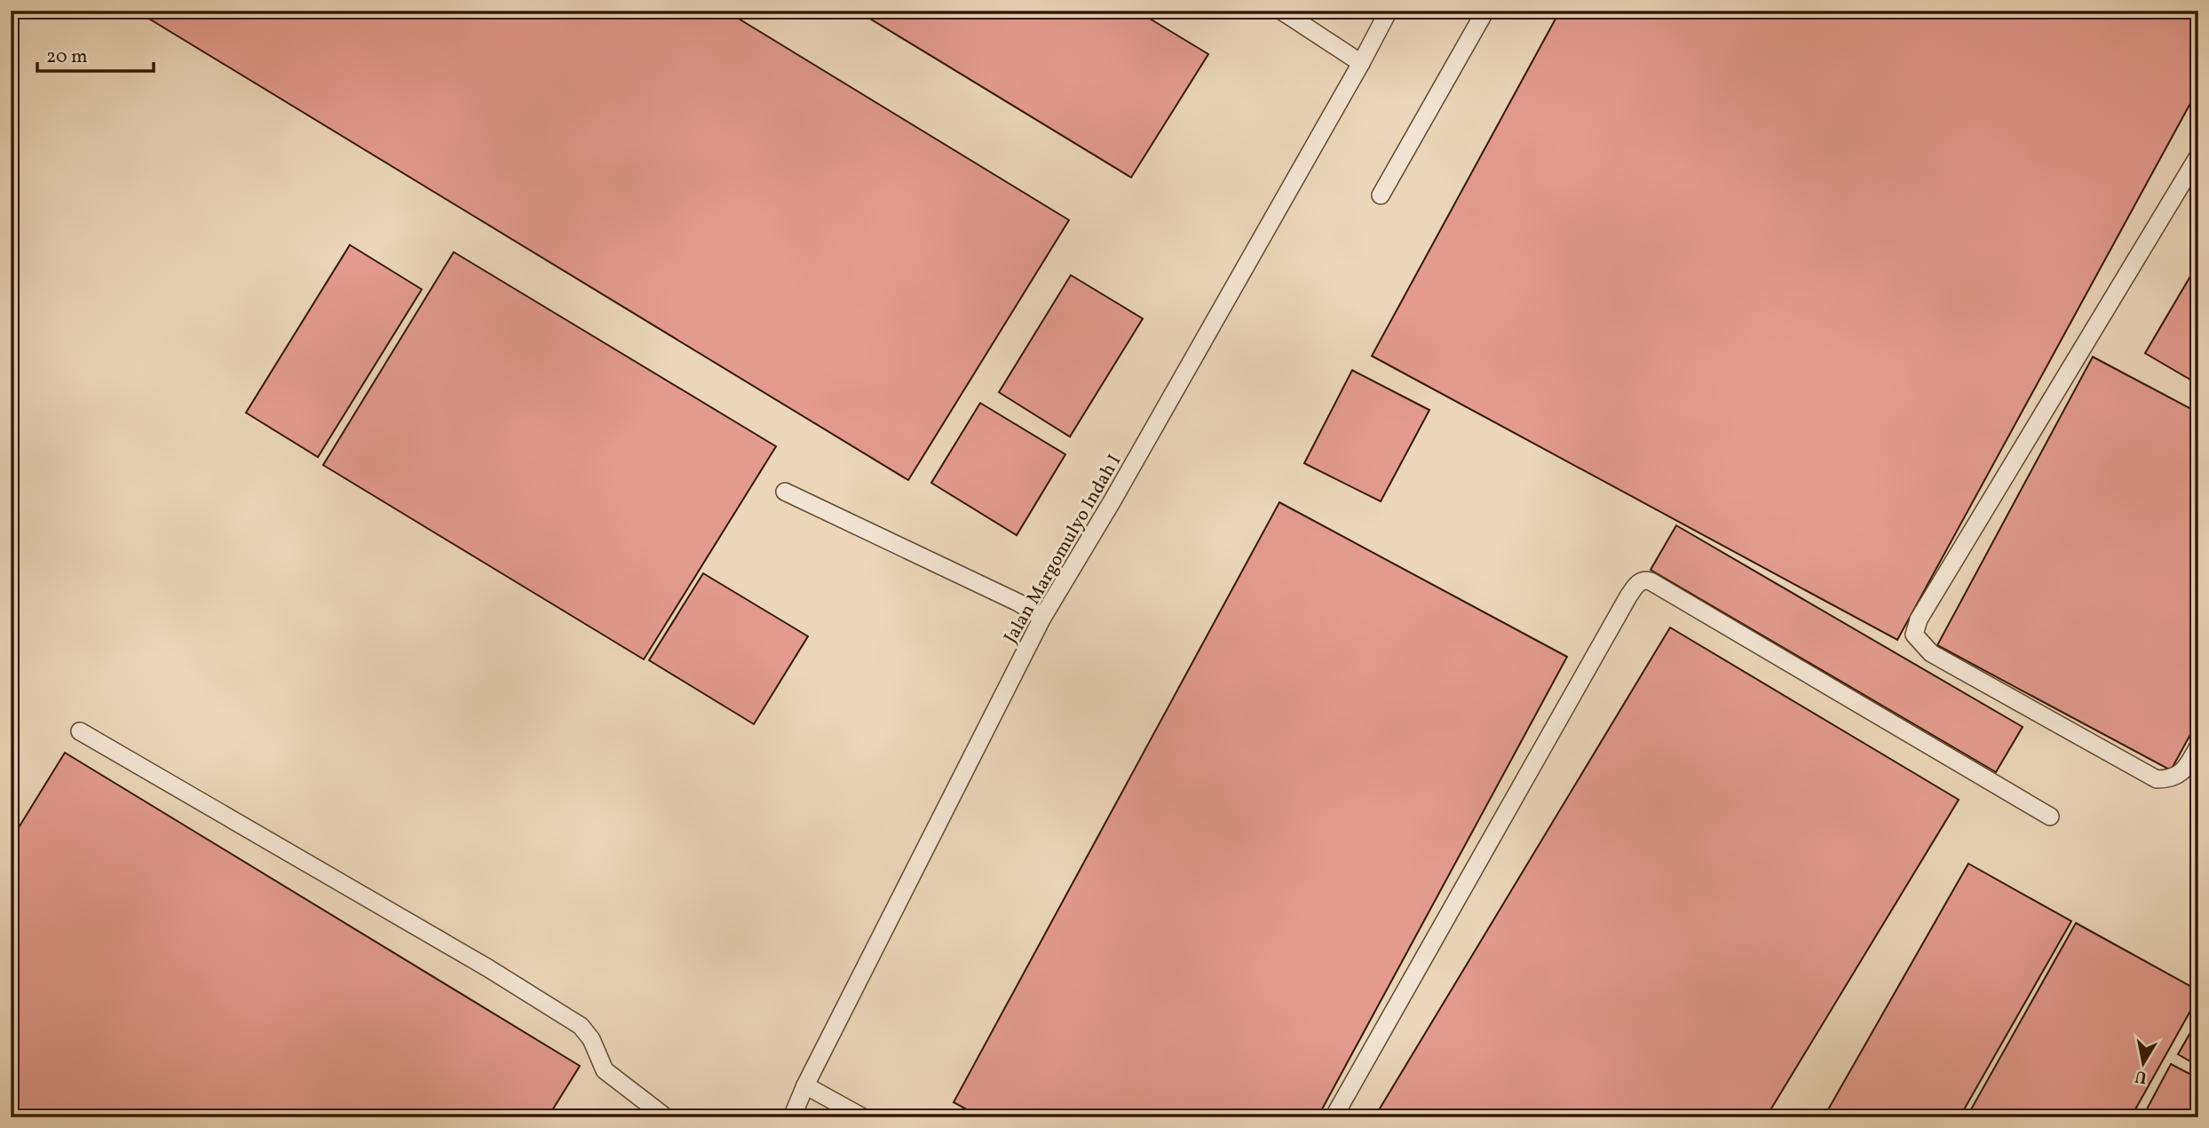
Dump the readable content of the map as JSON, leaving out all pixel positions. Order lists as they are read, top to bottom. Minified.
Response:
{"streets":{"lane":["Jalan Margomulyo Indah I"]},"scale_bar":"20 m","north":"bottom"}
